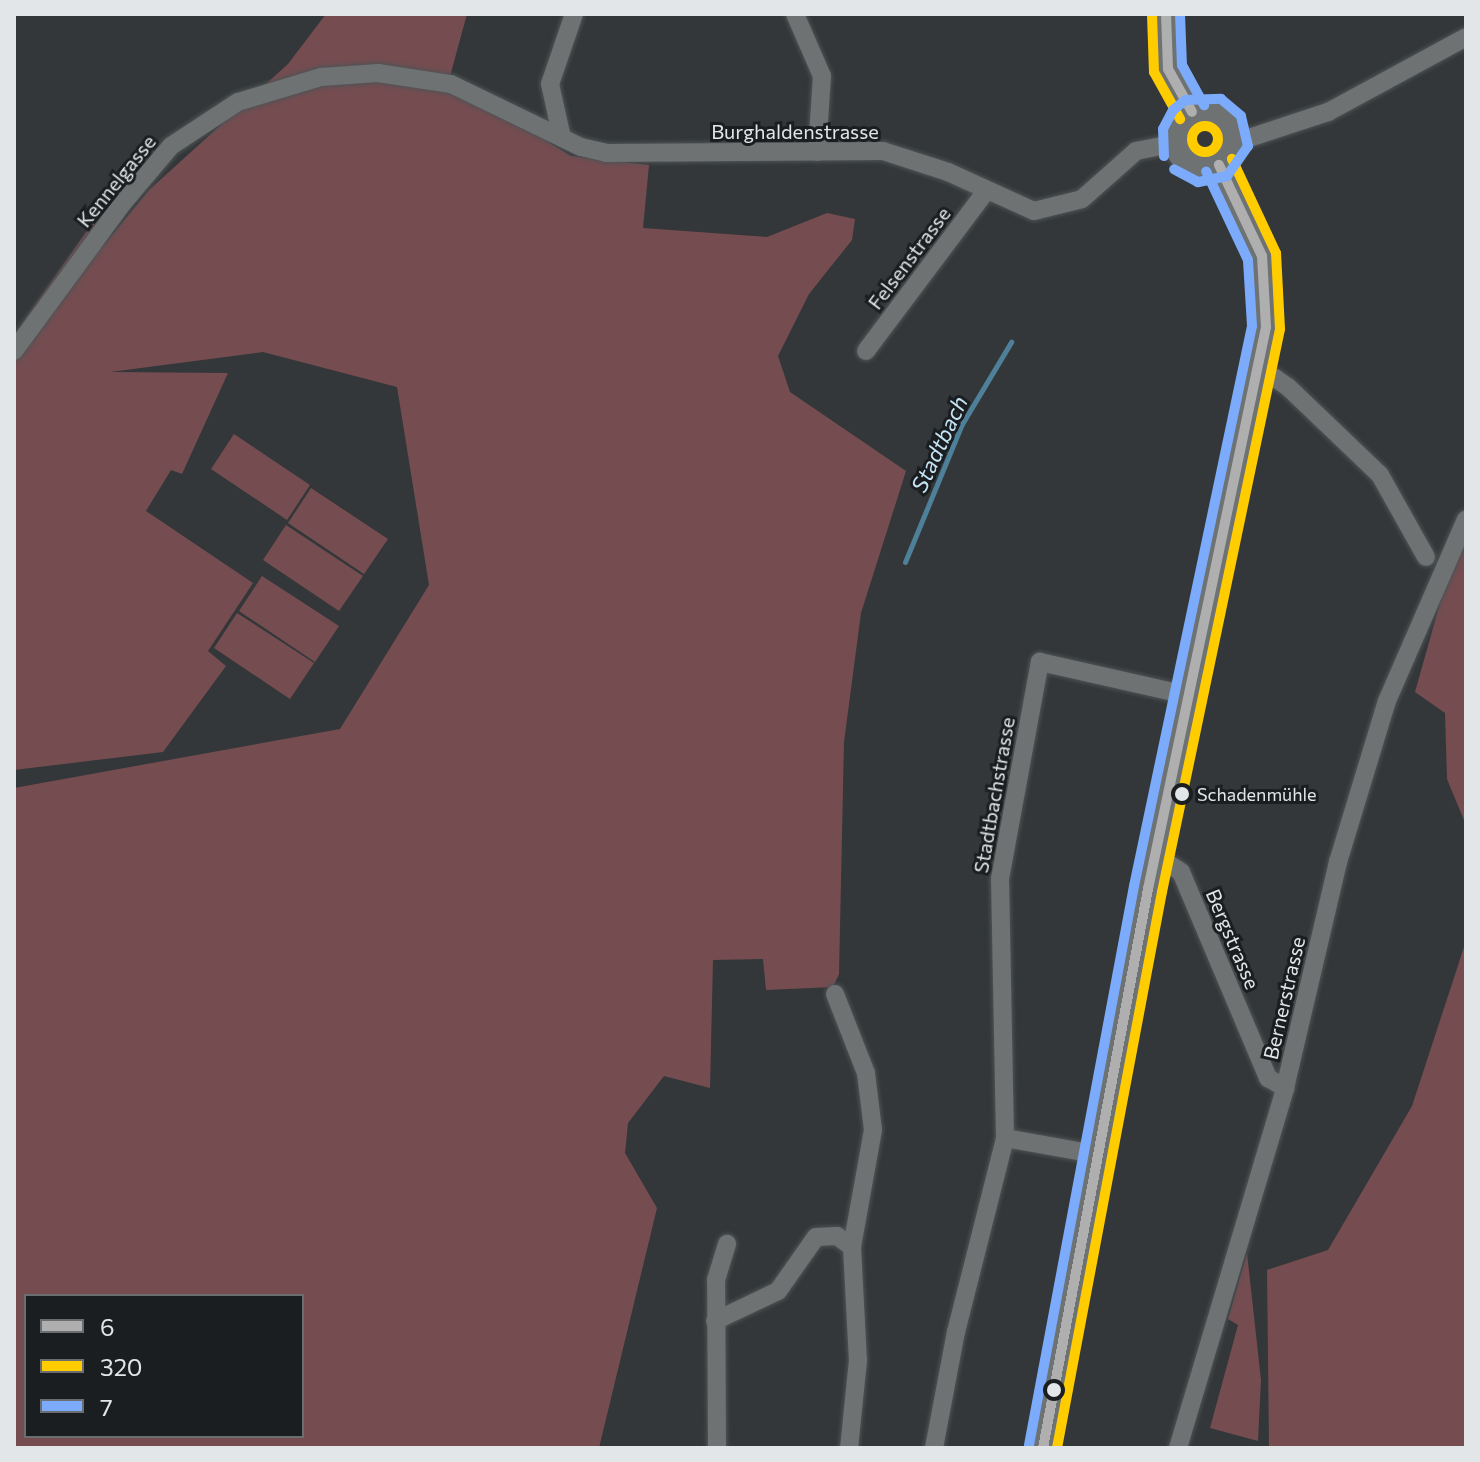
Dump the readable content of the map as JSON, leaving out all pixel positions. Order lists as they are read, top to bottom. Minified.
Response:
{"streets":{"street":["Burghaldenstrasse","Kennelgasse","Felsenstrasse","Stadtbachstrasse","Bergstrasse","Bernerstrasse"]},"crossings":[["Burghaldenstrasse","Kennelgasse"],["Burghaldenstrasse","Felsenstrasse"],["Bergstrasse","Bernerstrasse"]],"water":["Stadtbach"],"places":["Schadenmühle"],"lines":["transit line 6","transit line 7","transit line 320"],"legend":["6","320","7"]}
